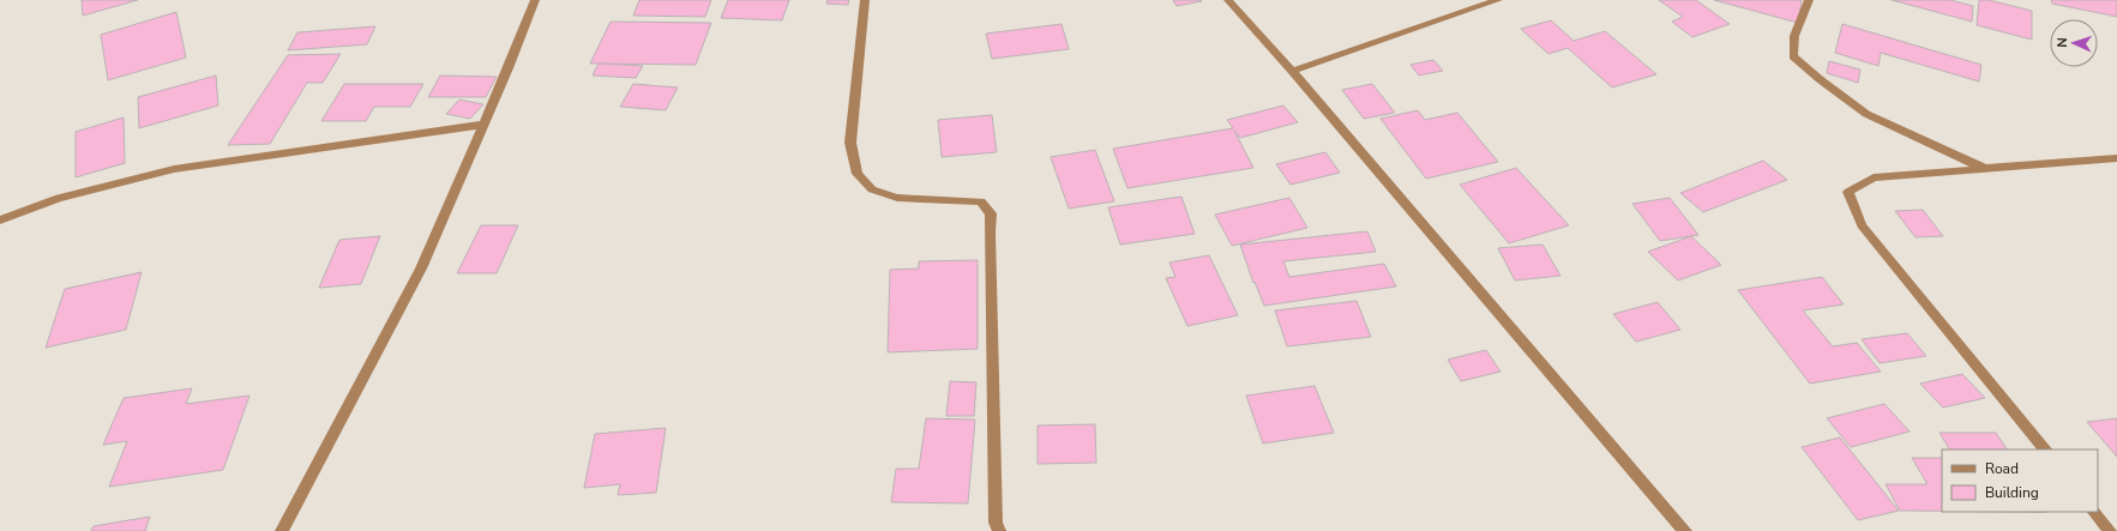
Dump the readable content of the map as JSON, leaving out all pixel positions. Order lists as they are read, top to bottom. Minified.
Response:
{"legend":["Road","Building"],"north":"left"}
